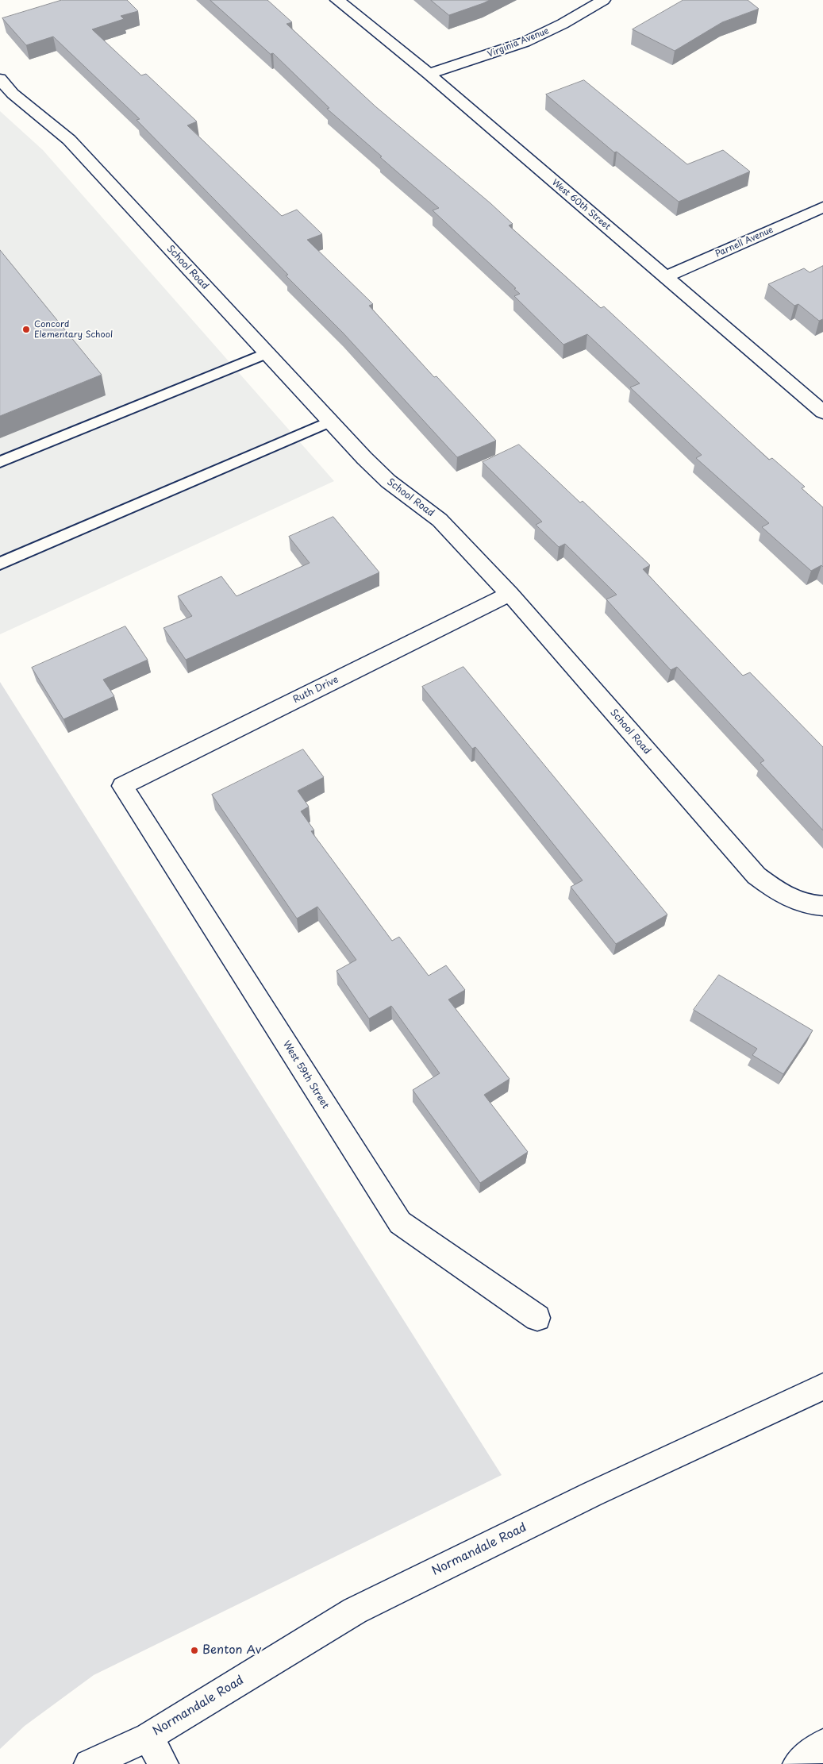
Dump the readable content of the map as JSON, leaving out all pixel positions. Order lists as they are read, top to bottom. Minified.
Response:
{"streets":{"main road":["Virginia Avenue","West 60th Street","Parnell Avenue","School Road","Ruth Drive","West 59th Street","Normandale Road"]},"crossings":[["Virginia Avenue","West 60th Street"],["West 60th Street","Parnell Avenue"],["School Road","Ruth Drive"],["Ruth Drive","West 59th Street"]],"places":["Concord Elementary School","Benton Av"]}
